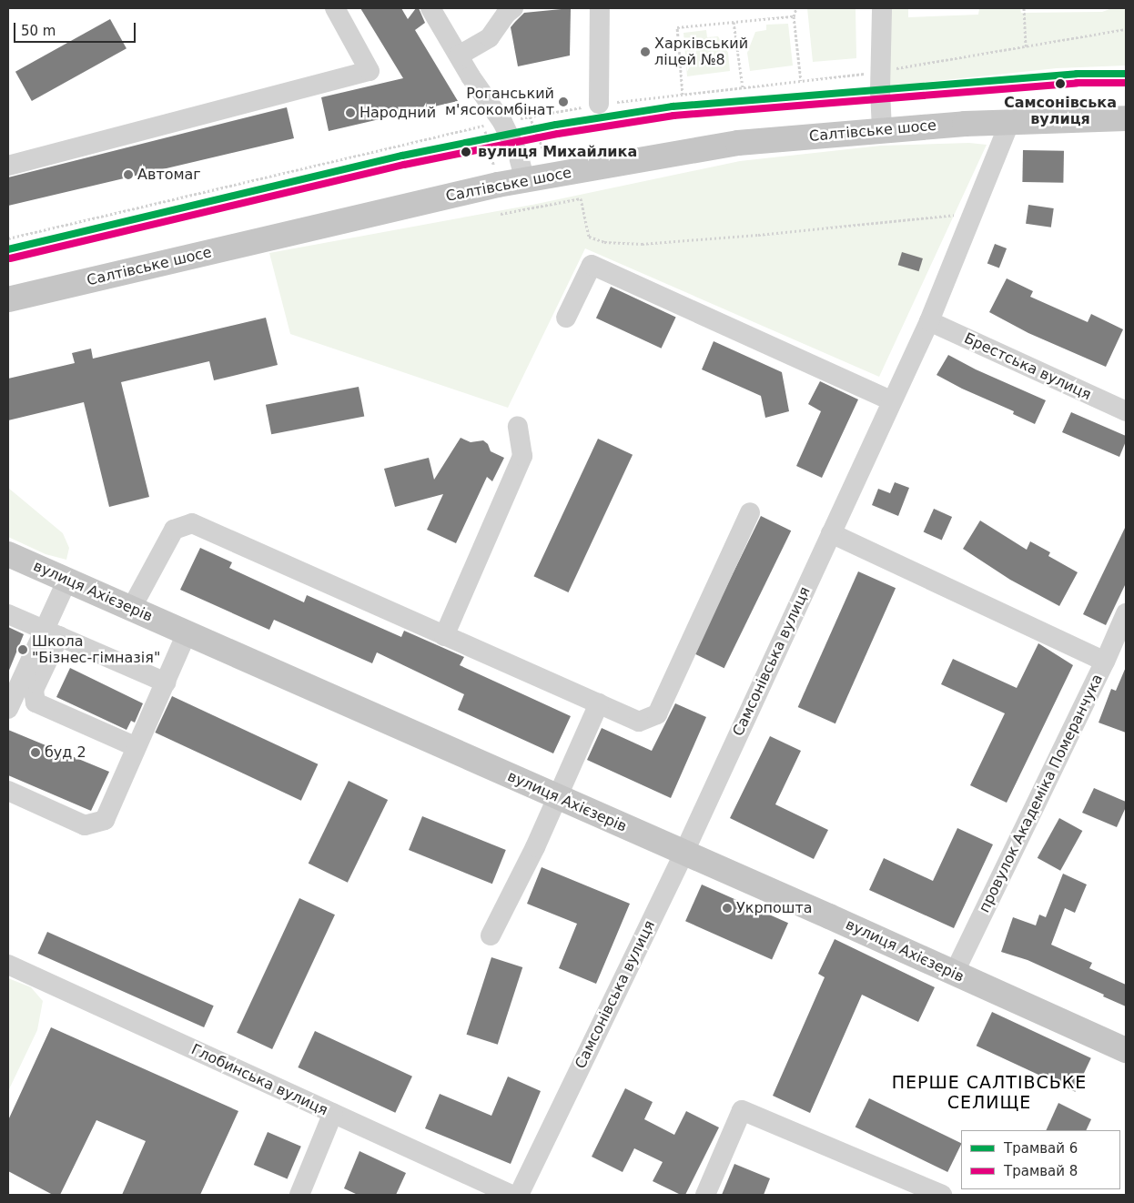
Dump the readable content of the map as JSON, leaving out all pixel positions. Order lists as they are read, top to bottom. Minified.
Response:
{"streets":{"main road":["Салтівське шосе","вулиця Ахієзерів"],"street":["Брестська вулиця","Самсонівська вулиця","провулок Академіка Померанчука","Глобинська вулиця"]},"crossings":[["Салтівське шосе","Самсонівська вулиця"],["Брестська вулиця","Самсонівська вулиця"],["вулиця Ахієзерів","Самсонівська вулиця"],["вулиця Ахієзерів","провулок Академіка Померанчука"]],"districts":["ПЕРШЕ САЛТІВСЬКЕ СЕЛИЩЕ"],"places":["Харківський ліцей №8","Самсонівська вулиця","Роганський м'ясокомбінат","Народний","вулиця Михайлика","Автомаг","Школа \"Бізнес-гімназія\"","буд 2","Укрпошта"],"lines":["tram line 6","tram line 8"],"legend":["Трамвай 6","Трамвай 8"],"scale_bar":"50 m"}
